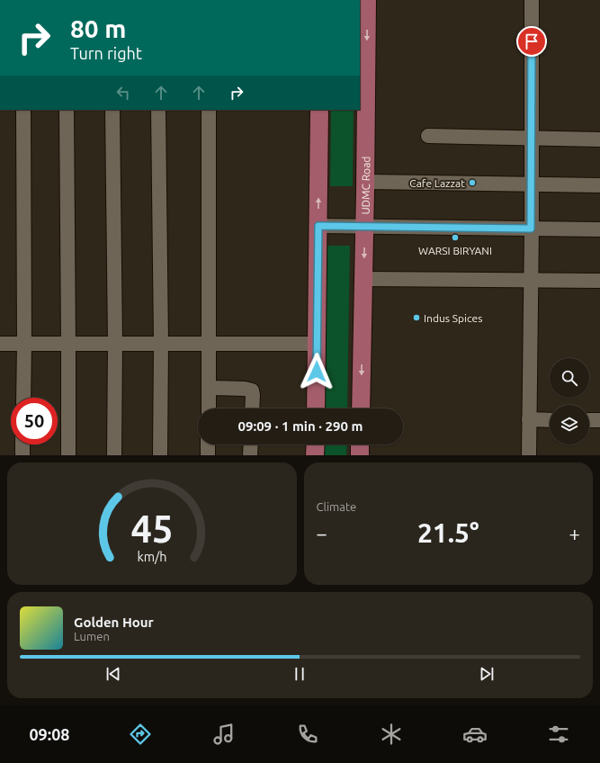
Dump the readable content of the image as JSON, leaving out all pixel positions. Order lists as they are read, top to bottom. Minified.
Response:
{"streets":{"main road":["UDMC Road"]},"places":["Cafe Lazzat","WARSI BIRYANI","Indus Spices"],"page":{"turn":["80 m","Turn right"],"limit":"50","trip":"09:09 · 1 min · 290 m","tile":"Climate","heat":["−","21.5°","+"],"song":["Golden Hour","Lumen"],"tabs":"09:08","gauge":["45","km/h"]}}
